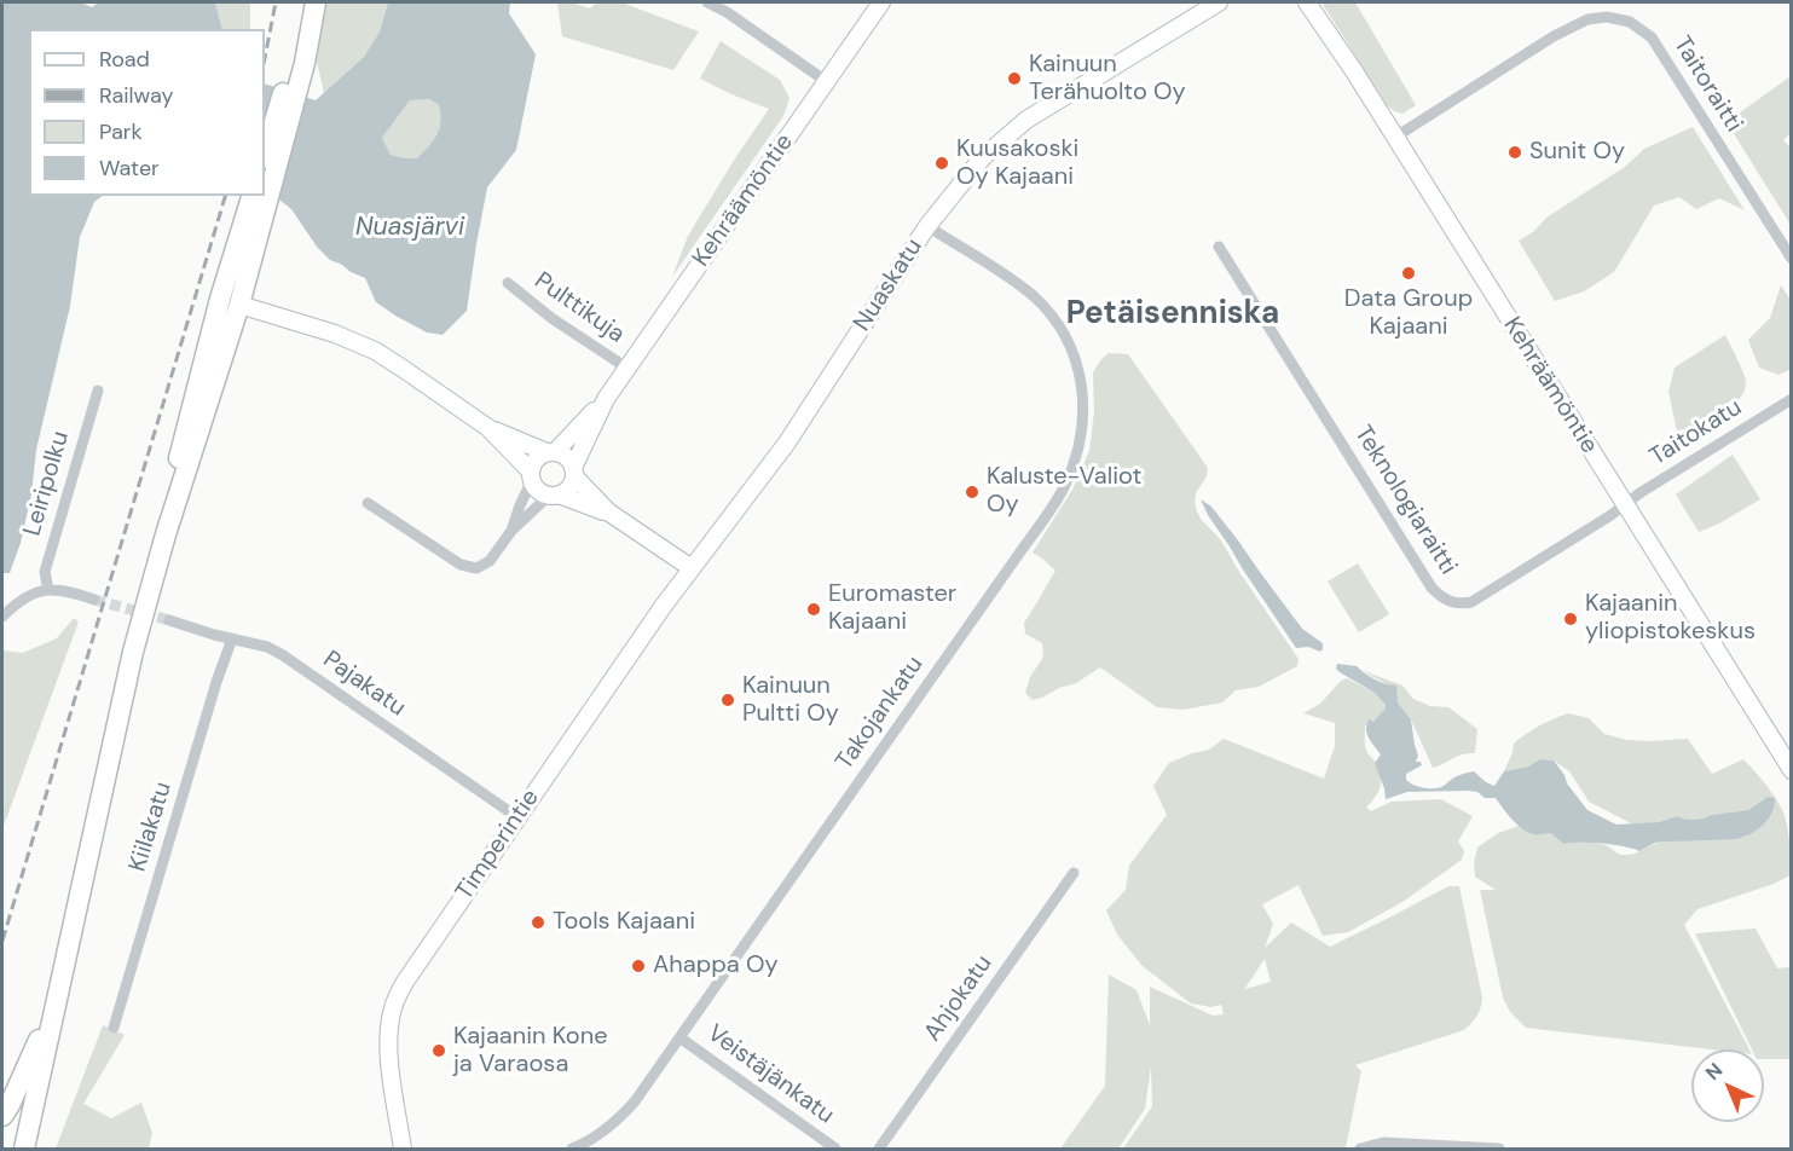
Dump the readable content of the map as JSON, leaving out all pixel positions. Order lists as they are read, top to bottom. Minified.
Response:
{"streets":{"street":["Taitoraitti","Kehräämöntie","Nuaskatu","Pulttikuja","Taitokatu","Leiripolku","Teknologiaraitti","Pajakatu","Takojankatu","Kiilakatu","Timperintie","Ahjokatu","Veistäjänkatu"]},"crossings":[["Taitoraitti","Kehräämöntie"],["Kehräämöntie","Pulttikuja"],["Kehräämöntie","Taitokatu"],["Kehräämöntie","Teknologiaraitti"],["Nuaskatu","Takojankatu"],["Nuaskatu","Timperintie"],["Taitokatu","Teknologiaraitti"],["Pajakatu","Kiilakatu"],["Pajakatu","Timperintie"],["Takojankatu","Veistäjänkatu"]],"districts":["Petäisenniska"],"water":["Nuasjärvi"],"places":["Kainuun Terähuolto Oy","Sunit Oy","Kuusakoski Oy Kajaani","Data Group Kajaani","Kaluste-Valiot Oy","Euromaster Kajaani","Kajaanin yliopistokeskus","Kainuun Pultti Oy","Tools Kajaani","Ahappa Oy","Kajaanin Kone ja Varaosa"],"legend":["Road","Railway","Park","Water"],"north":"top left"}
